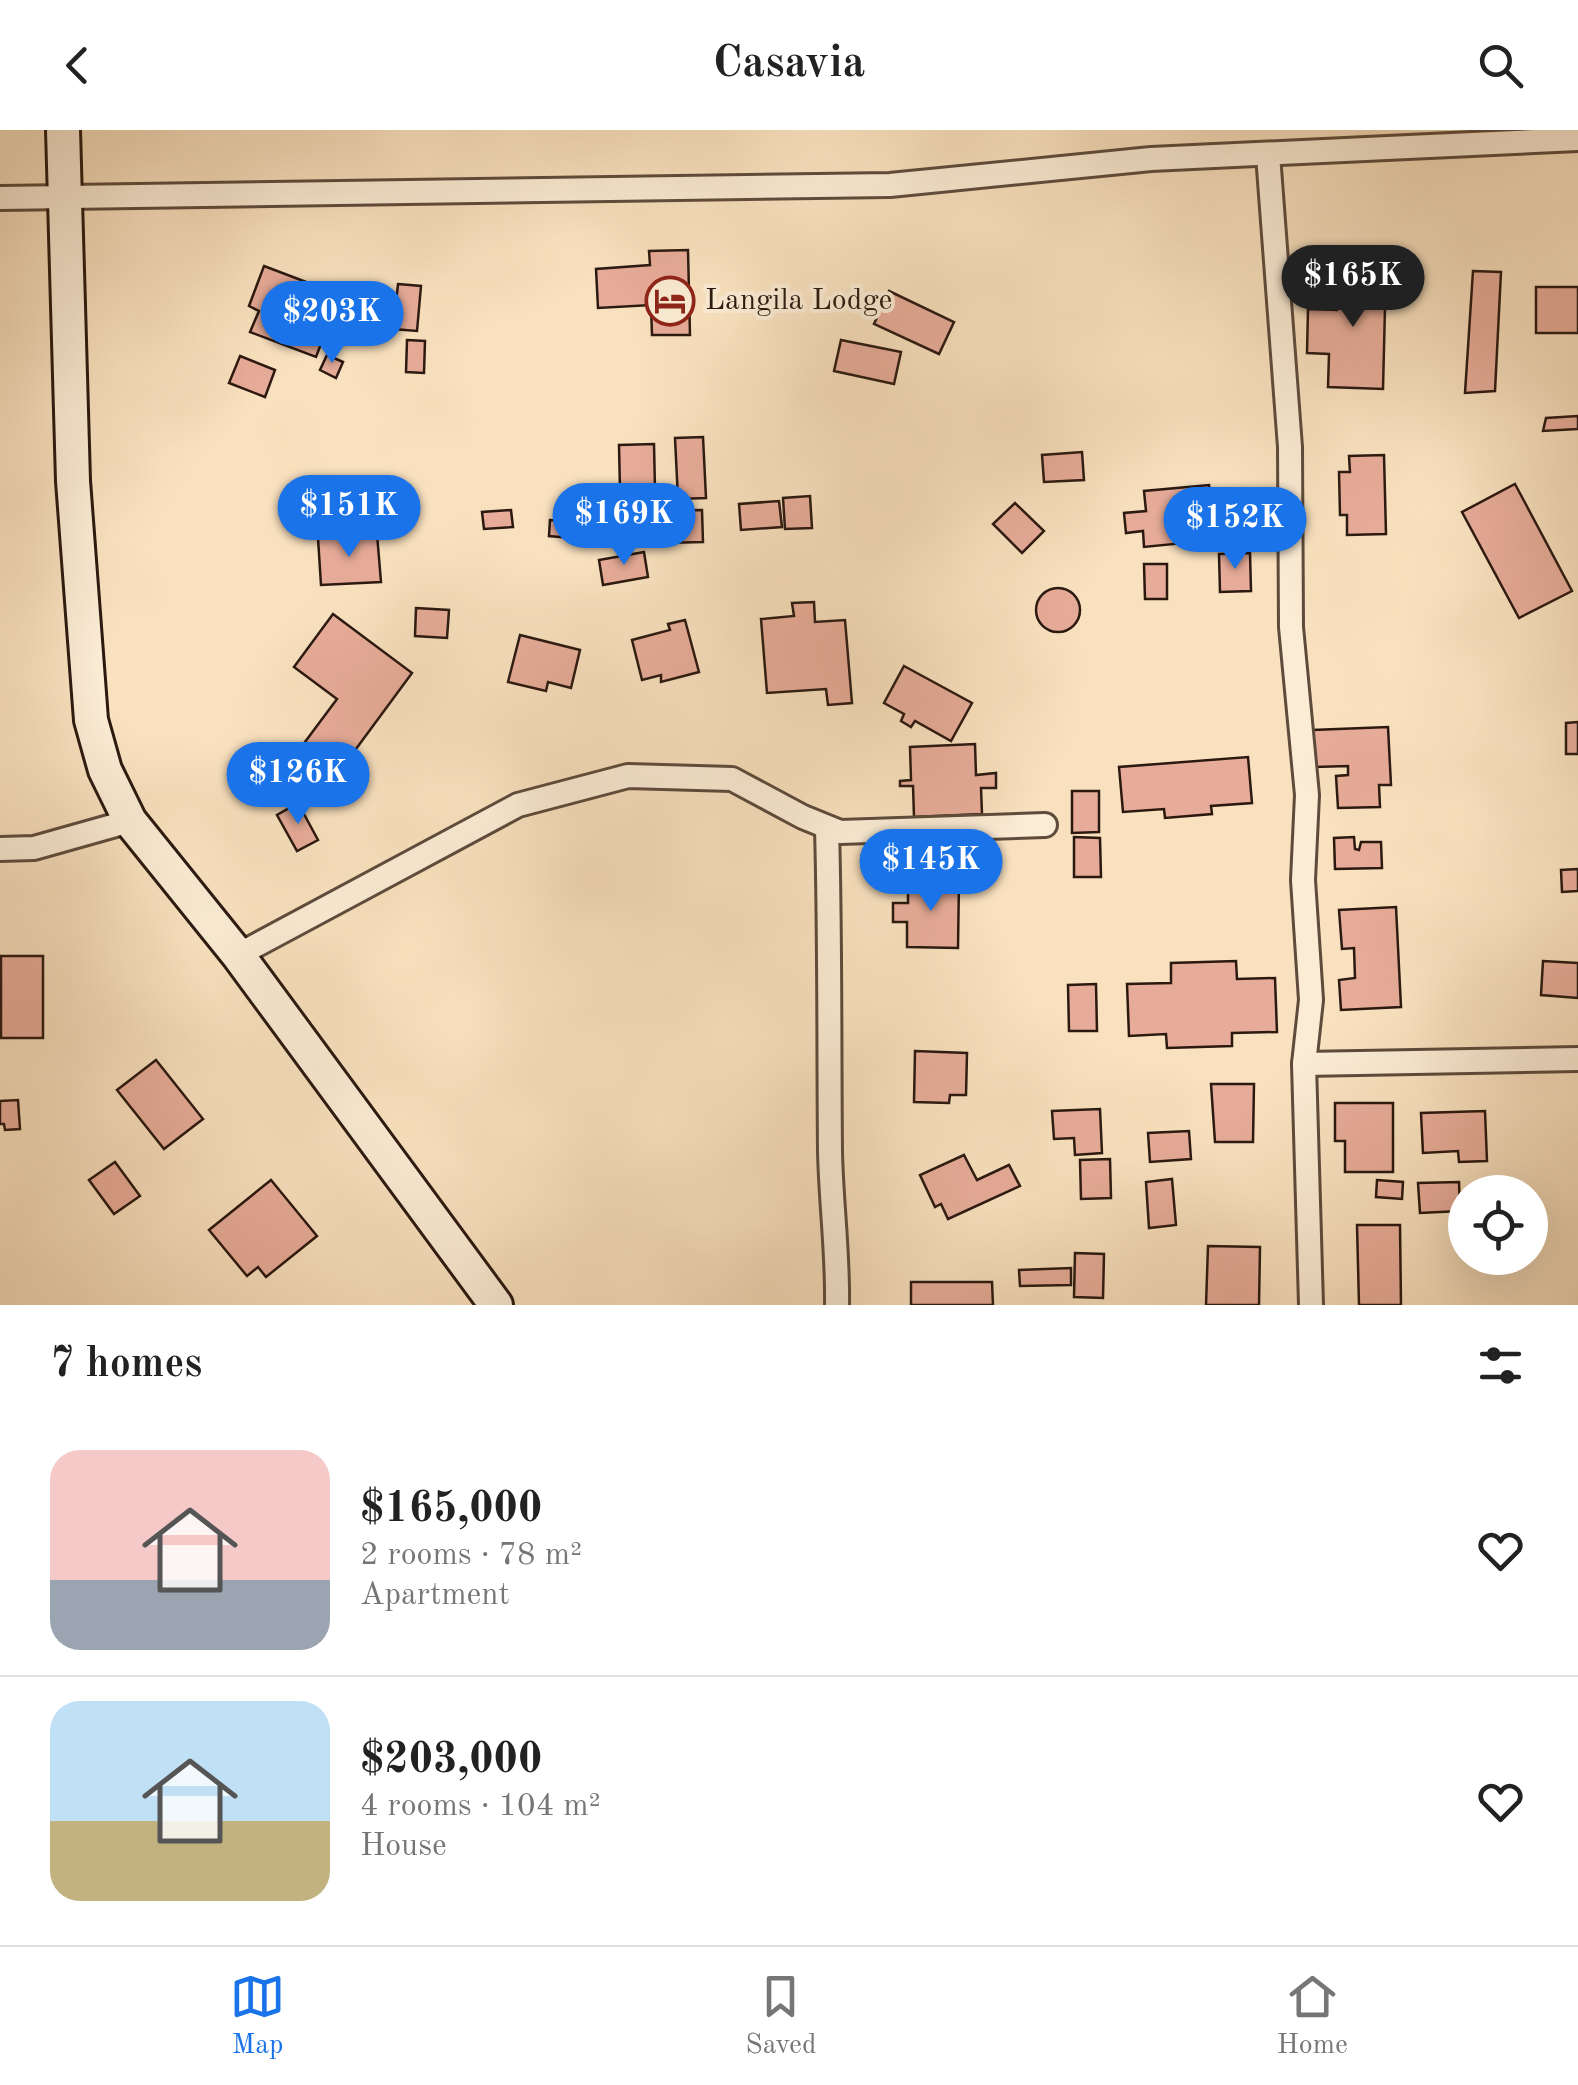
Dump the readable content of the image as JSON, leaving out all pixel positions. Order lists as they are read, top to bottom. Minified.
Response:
{"places":{"hotel":["Langila Lodge"]},"page":{"header":"Casavia","price":["$165K","$203K","$151K","$169K","$152K","$126K","$145K"],"heading":"7 homes","list":[{"name":"$165,000","note":"2 rooms · 78 m² · Apartment"},{"name":"$203,000","note":"4 rooms · 104 m² · House"}],"tabs":["Map","Saved","Home"]}}
